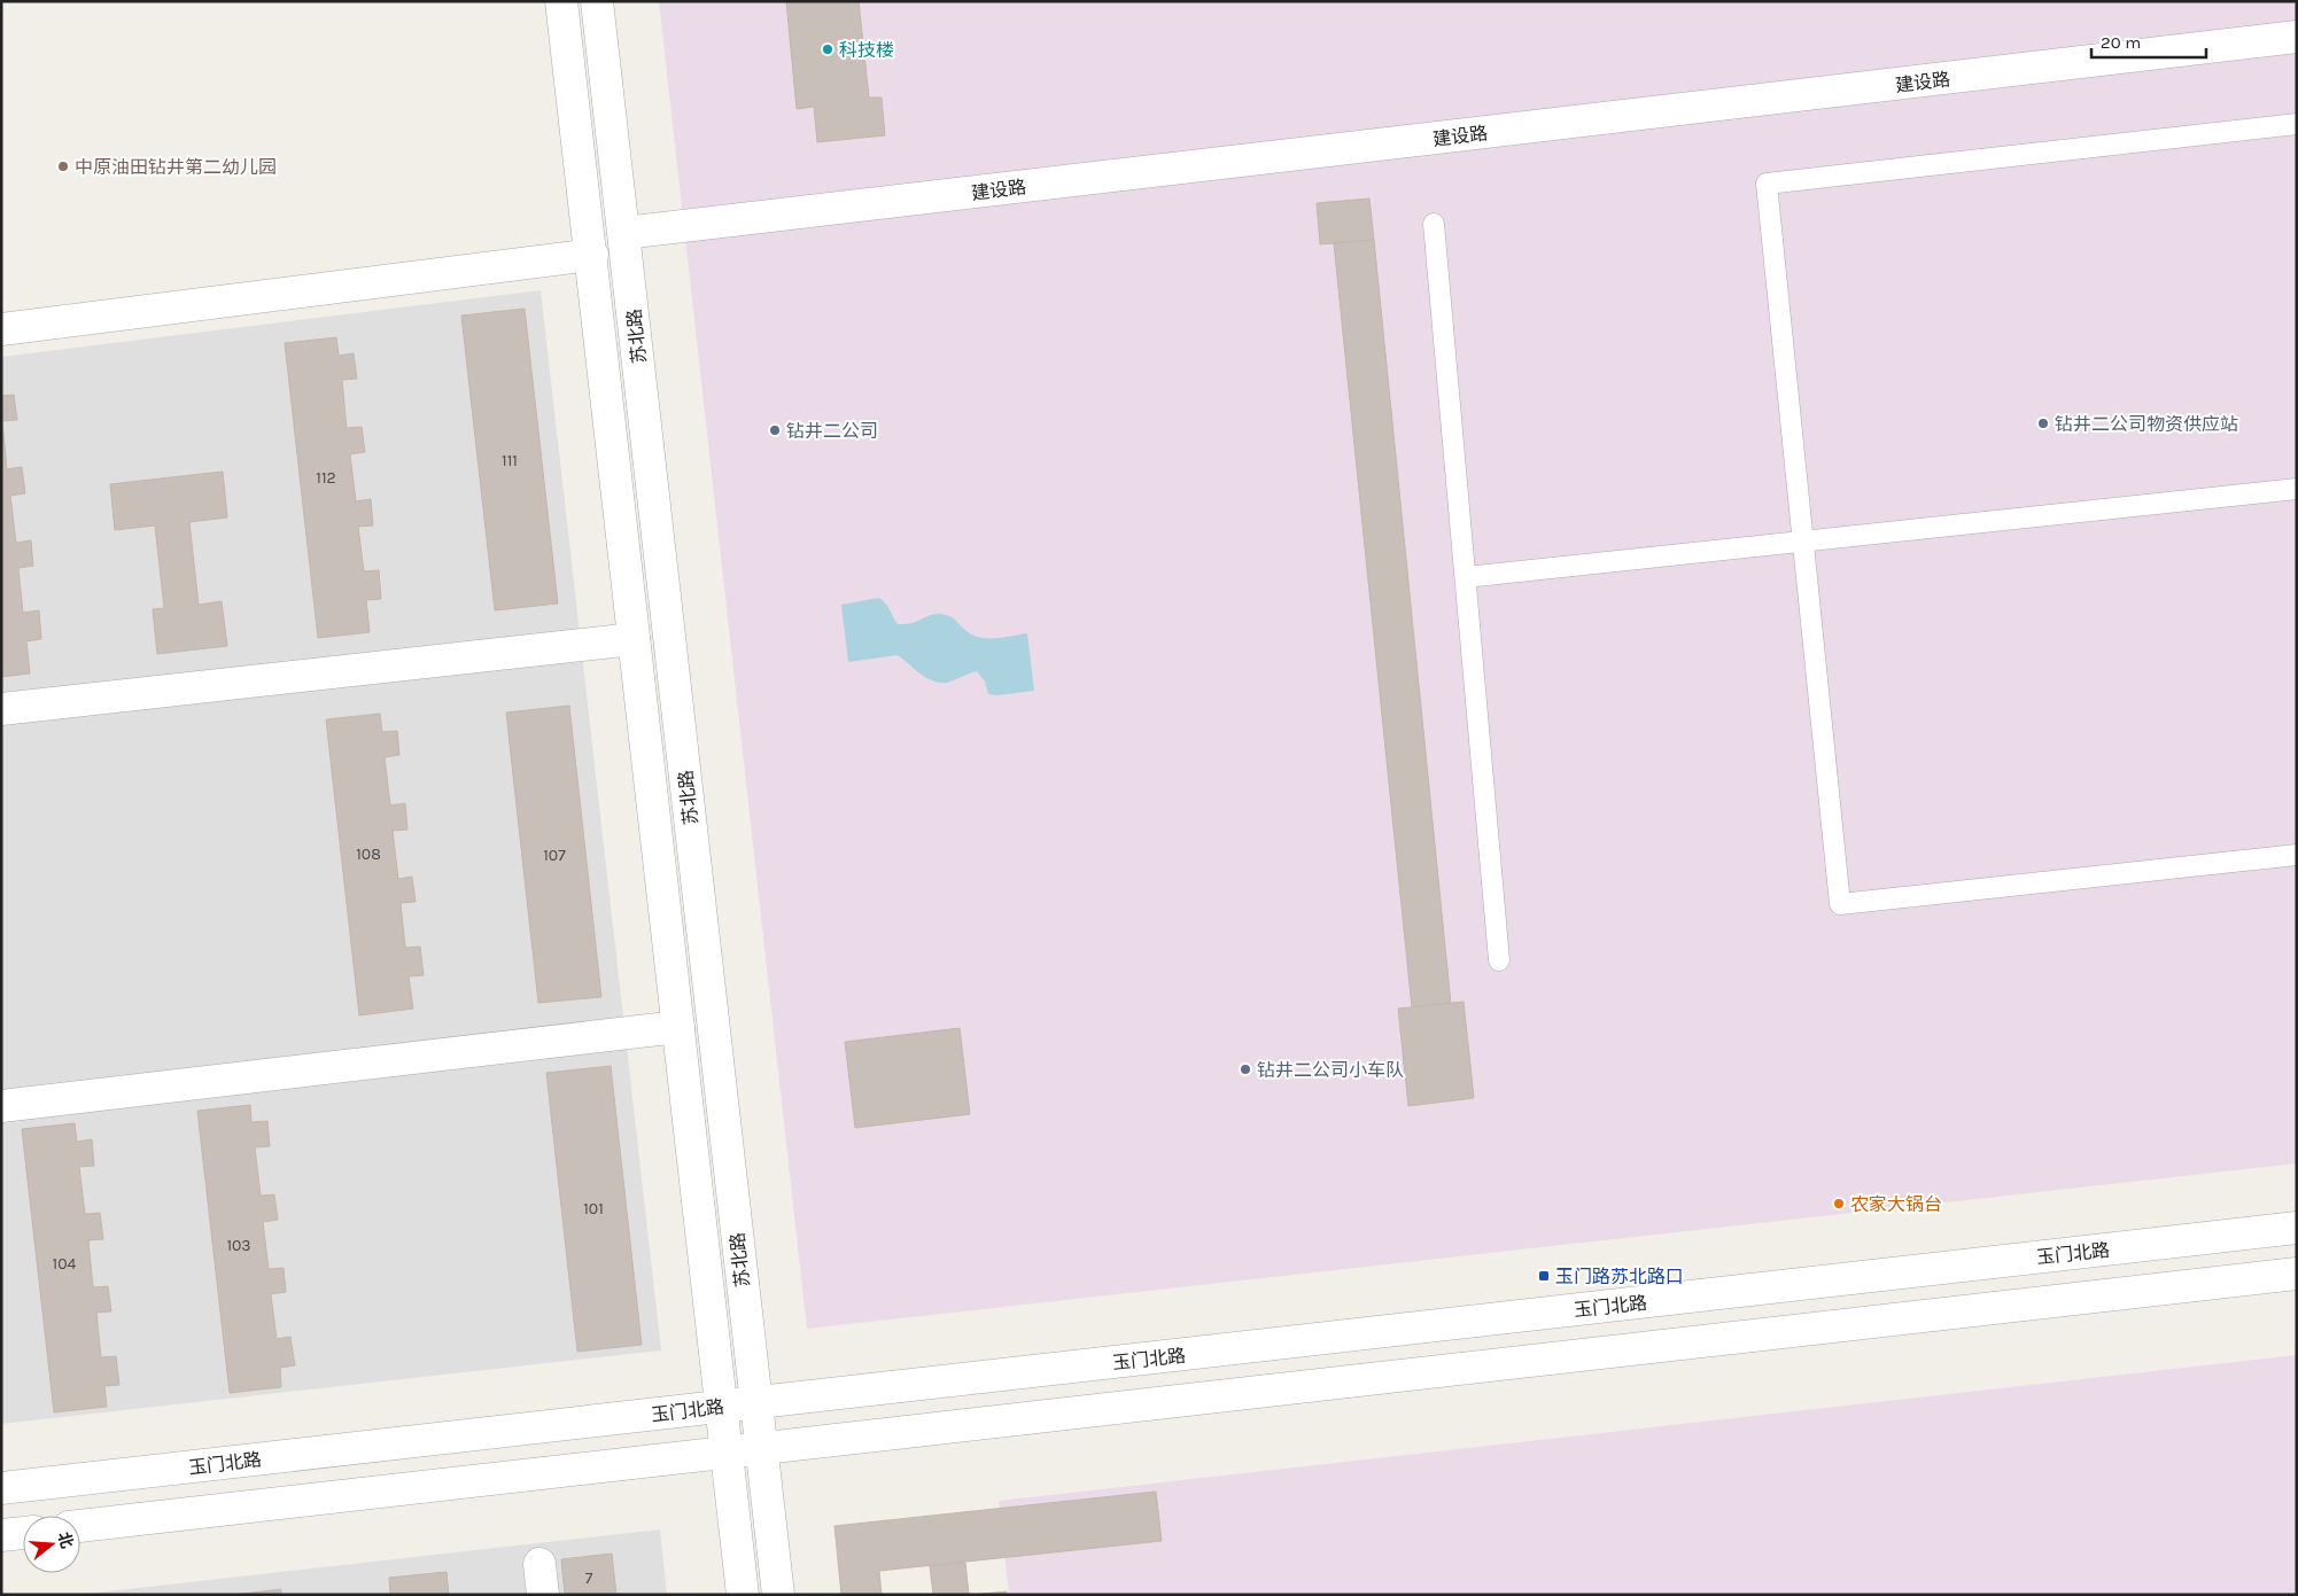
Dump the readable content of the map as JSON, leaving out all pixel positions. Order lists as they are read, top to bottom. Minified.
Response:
{"streets":{"street":["建设路","苏北路","玉门北路"]},"crossings":[["建设路","苏北路"],["苏北路","玉门北路"]],"places":{"other":["科技楼","中原油田钻井第二幼儿园","钻井二公司物资供应站","钻井二公司","钻井二公司小车队","农家大锅台"],"transit":["玉门路苏北路口"]},"house_numbers":["111","112","108","107","101","103","104","7"],"scale_bar":"20 m","north":"right"}
